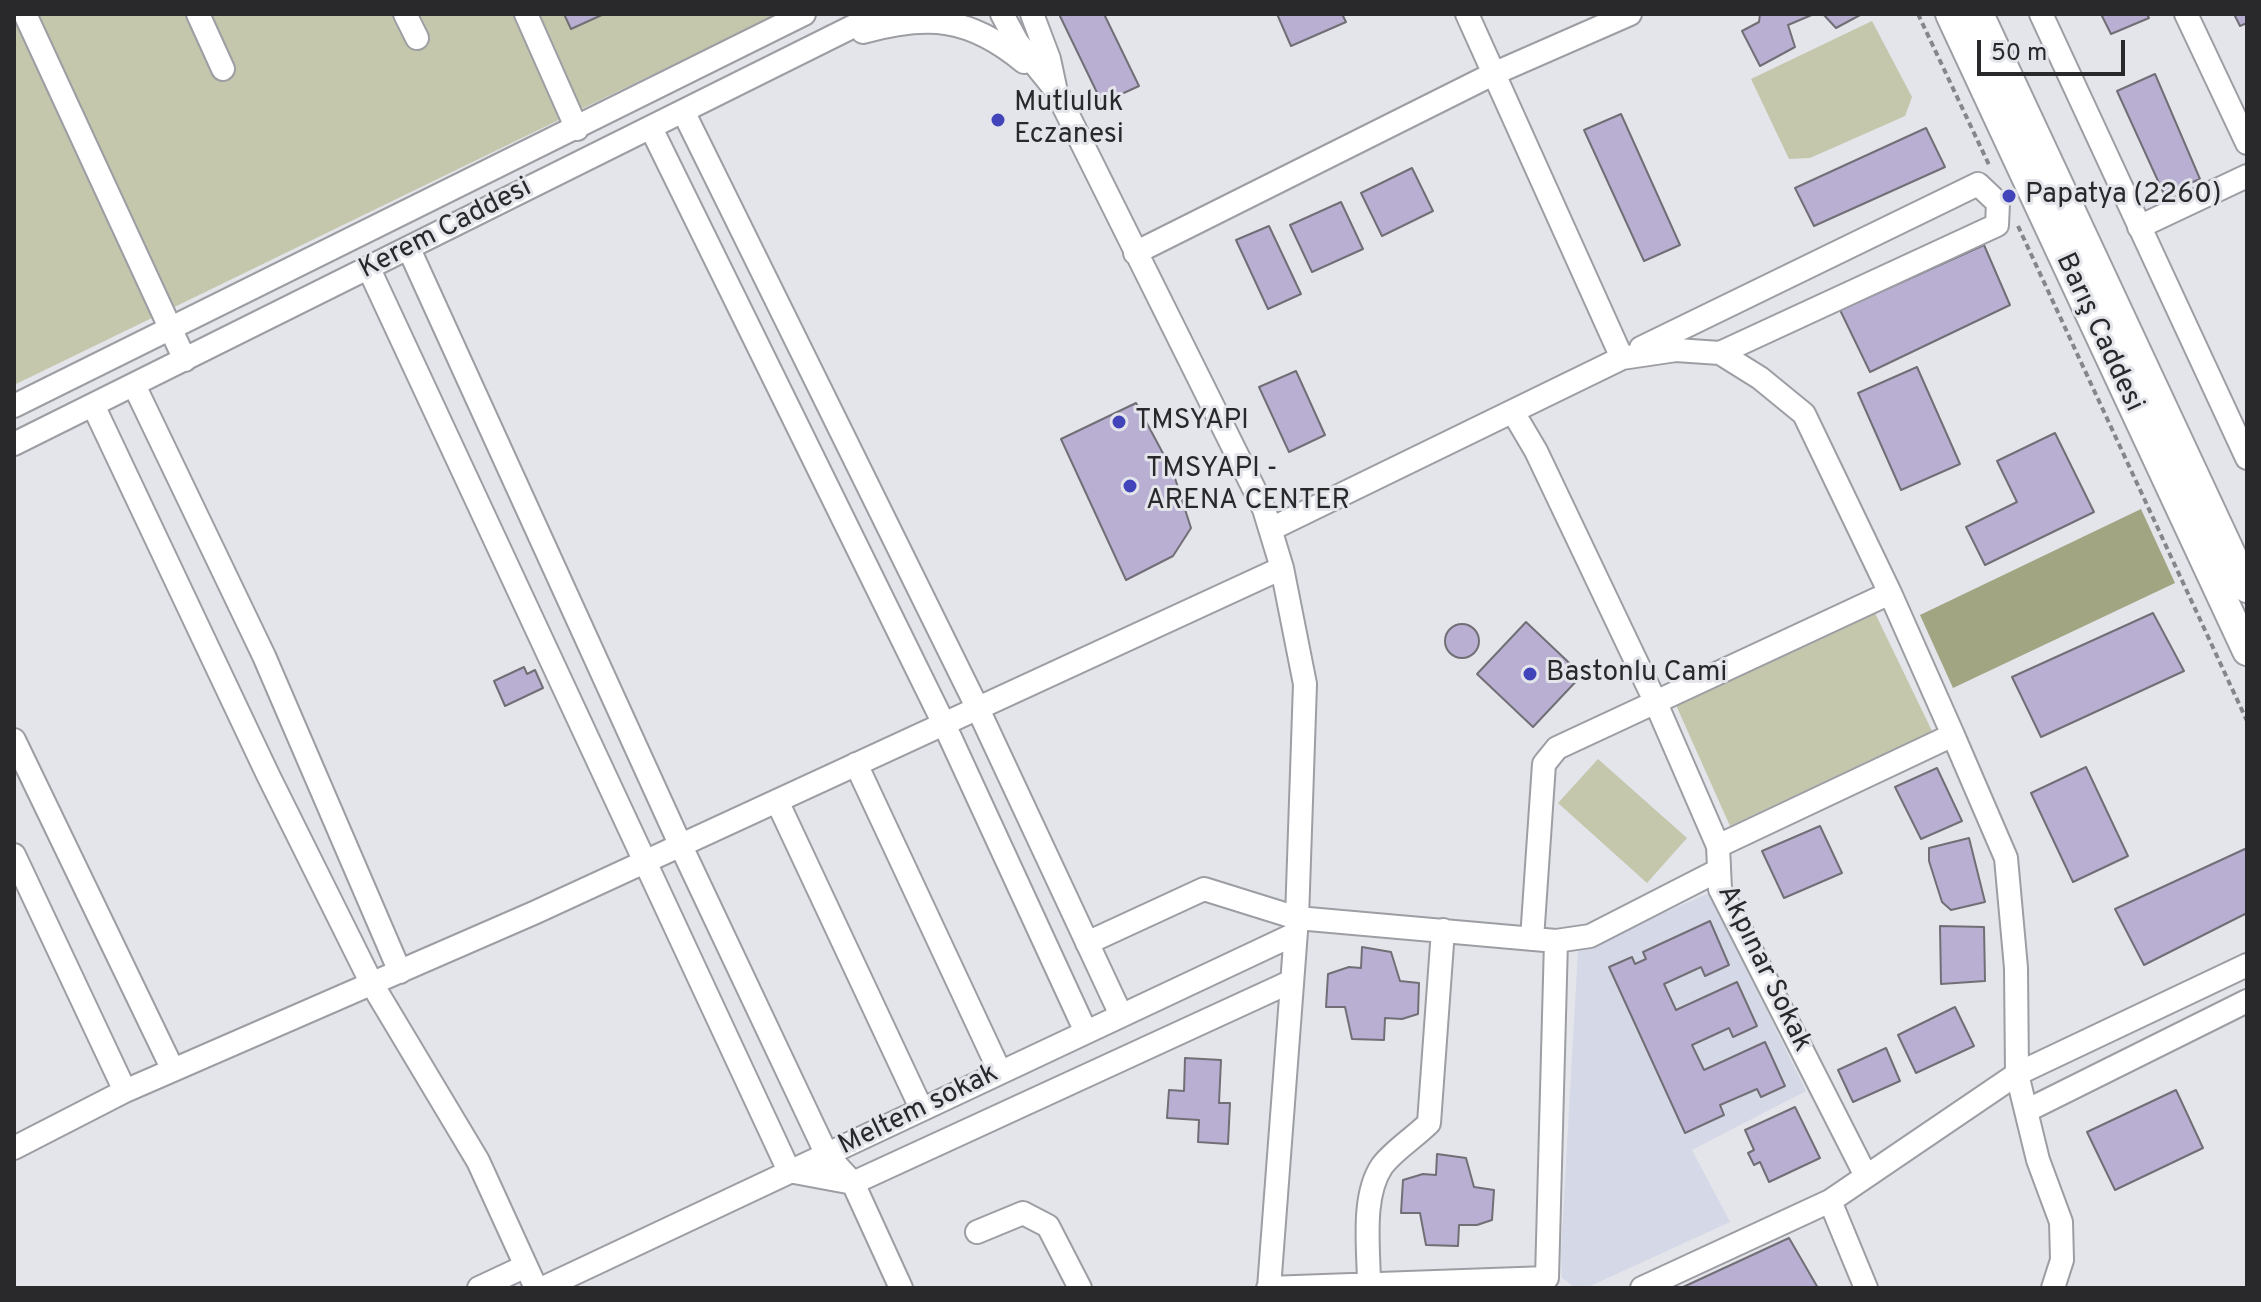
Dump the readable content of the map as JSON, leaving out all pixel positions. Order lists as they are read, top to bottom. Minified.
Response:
{"streets":{"main road":["Barış Caddesi"],"street":["Kerem Caddesi","Akpınar Sokak","Meltem sokak"]},"places":["Mutluluk Eczanesi","Papatya (2260)","TMSYAPI","TMSYAPI - ARENA CENTER","Bastonlu Cami"],"scale_bar":"50 m"}
